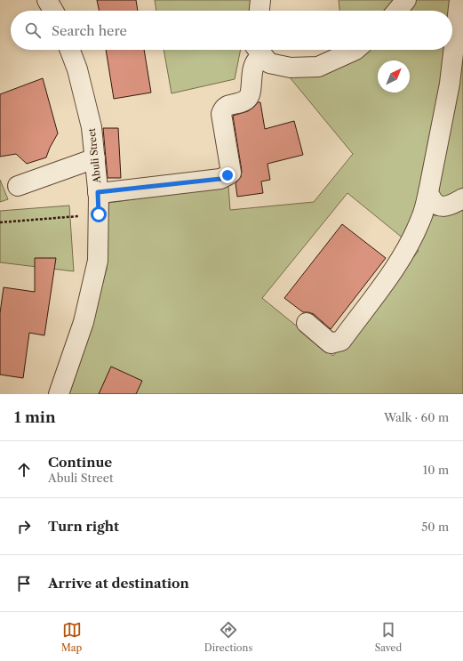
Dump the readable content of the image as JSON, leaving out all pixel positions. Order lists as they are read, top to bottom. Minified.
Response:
{"streets":{"street":["Abuli Street"]},"north":"top right","page":{"search":"Search here","heading":["1 min","Walk · 60 m"],"list":[["Continue","Abuli Street","10 m"],["Turn right","50 m"],"Arrive at destination"],"nav":["Map","Directions","Saved"]}}
